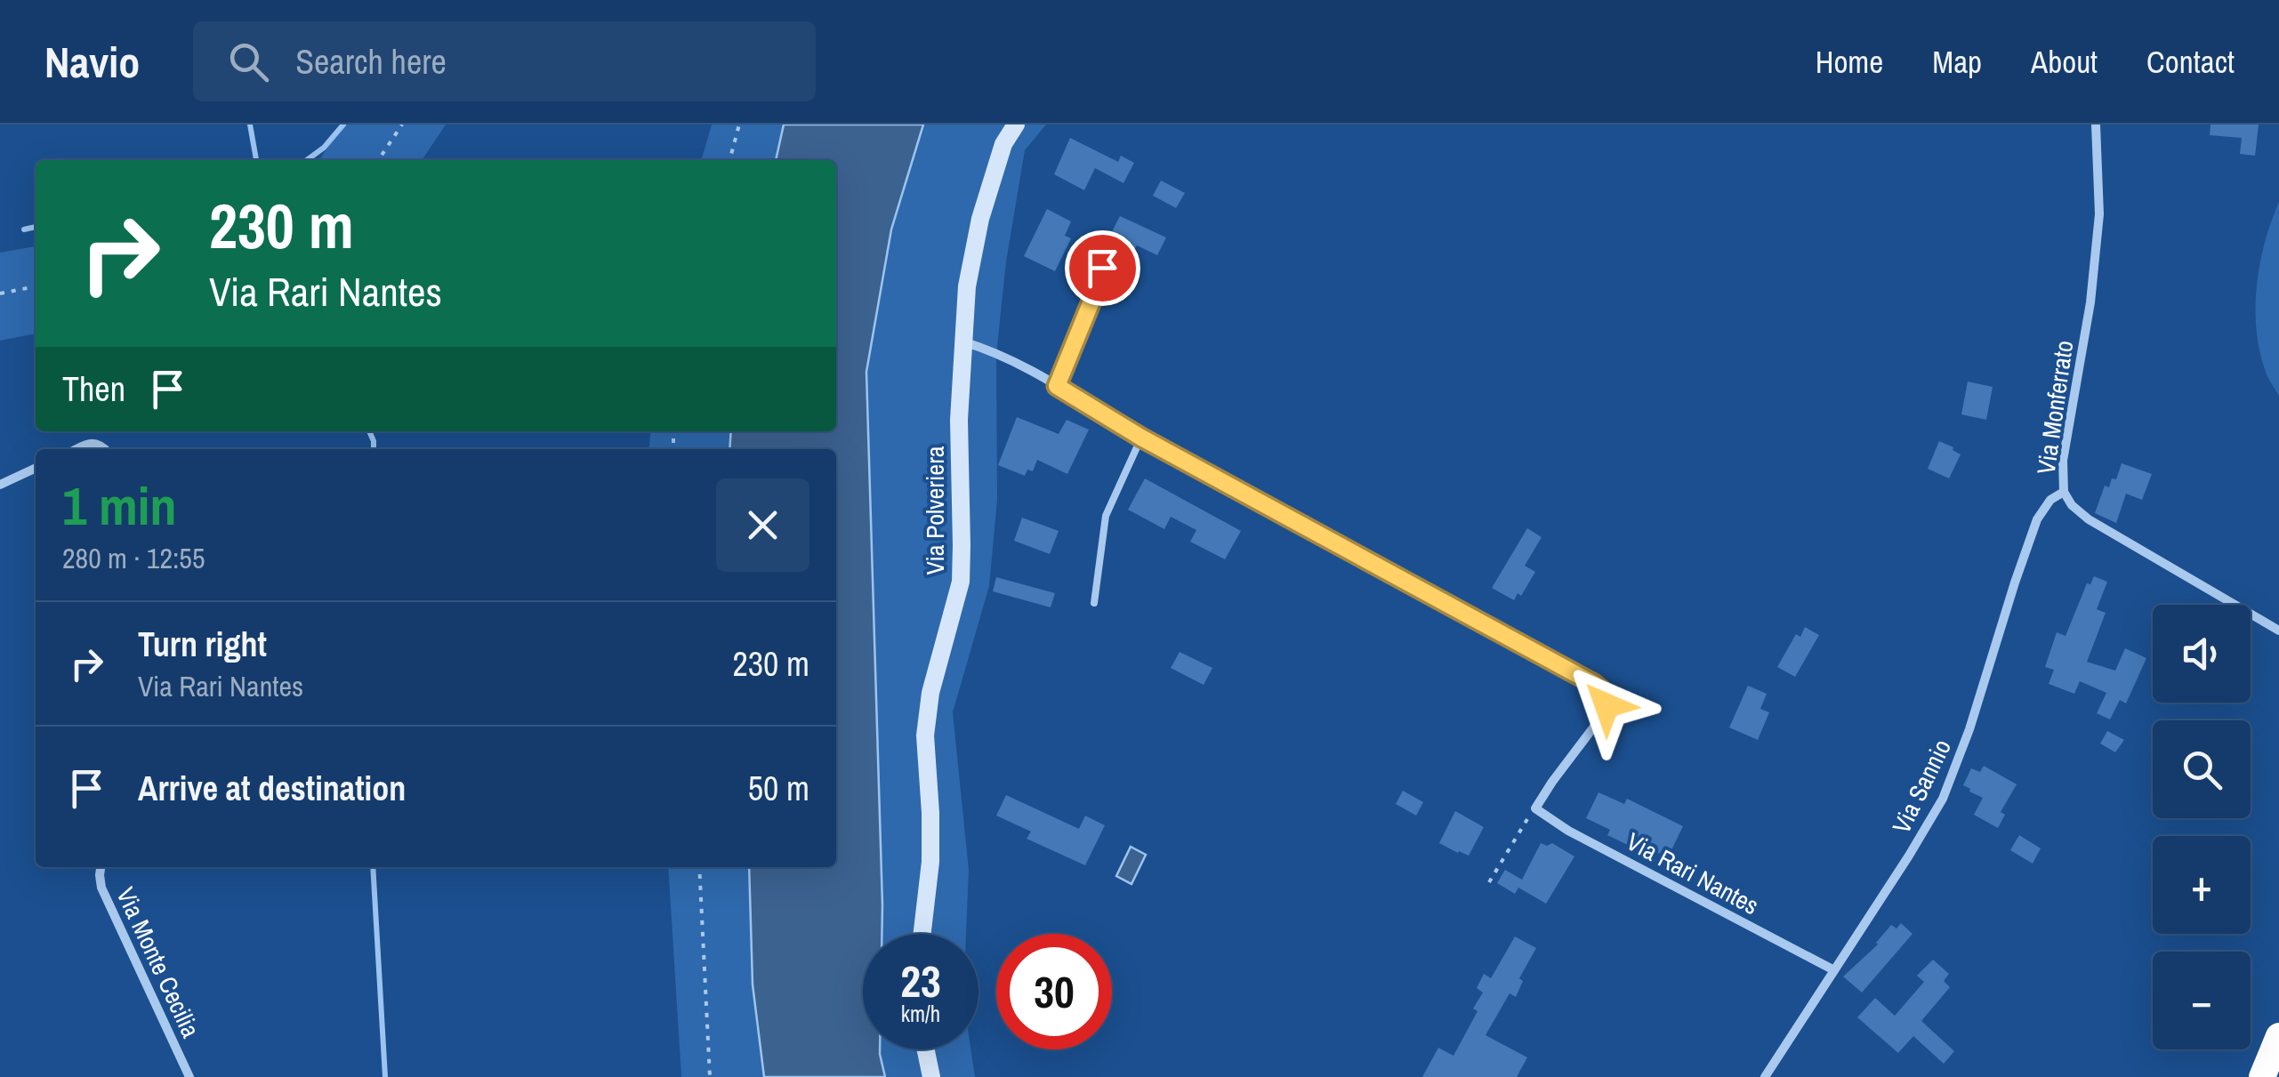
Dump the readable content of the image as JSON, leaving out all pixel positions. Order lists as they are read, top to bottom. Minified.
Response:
{"streets":{"street":["Via Monferrato","Via Polveriera","Via Sannio","Via Rari Nantes","Via Monte Cecilia"]},"crossings":[["Via Monferrato","Via Sannio"],["Via Sannio","Via Rari Nantes"]],"page":{"header":"Navio","search":"Search here","nav":["Home","Map","About","Contact"],"turn":["230 m","Via Rari Nantes"],"then":"Then","heading":["1 min","280 m · 12:55"],"list":[{"name":"Turn right","note":"Via Rari Nantes","value":"230 m"},{"name":"Arrive at destination","value":"50 m"}],"map_buttons":["+","−"],"speed":"23 km/h","limit":"30"}}
